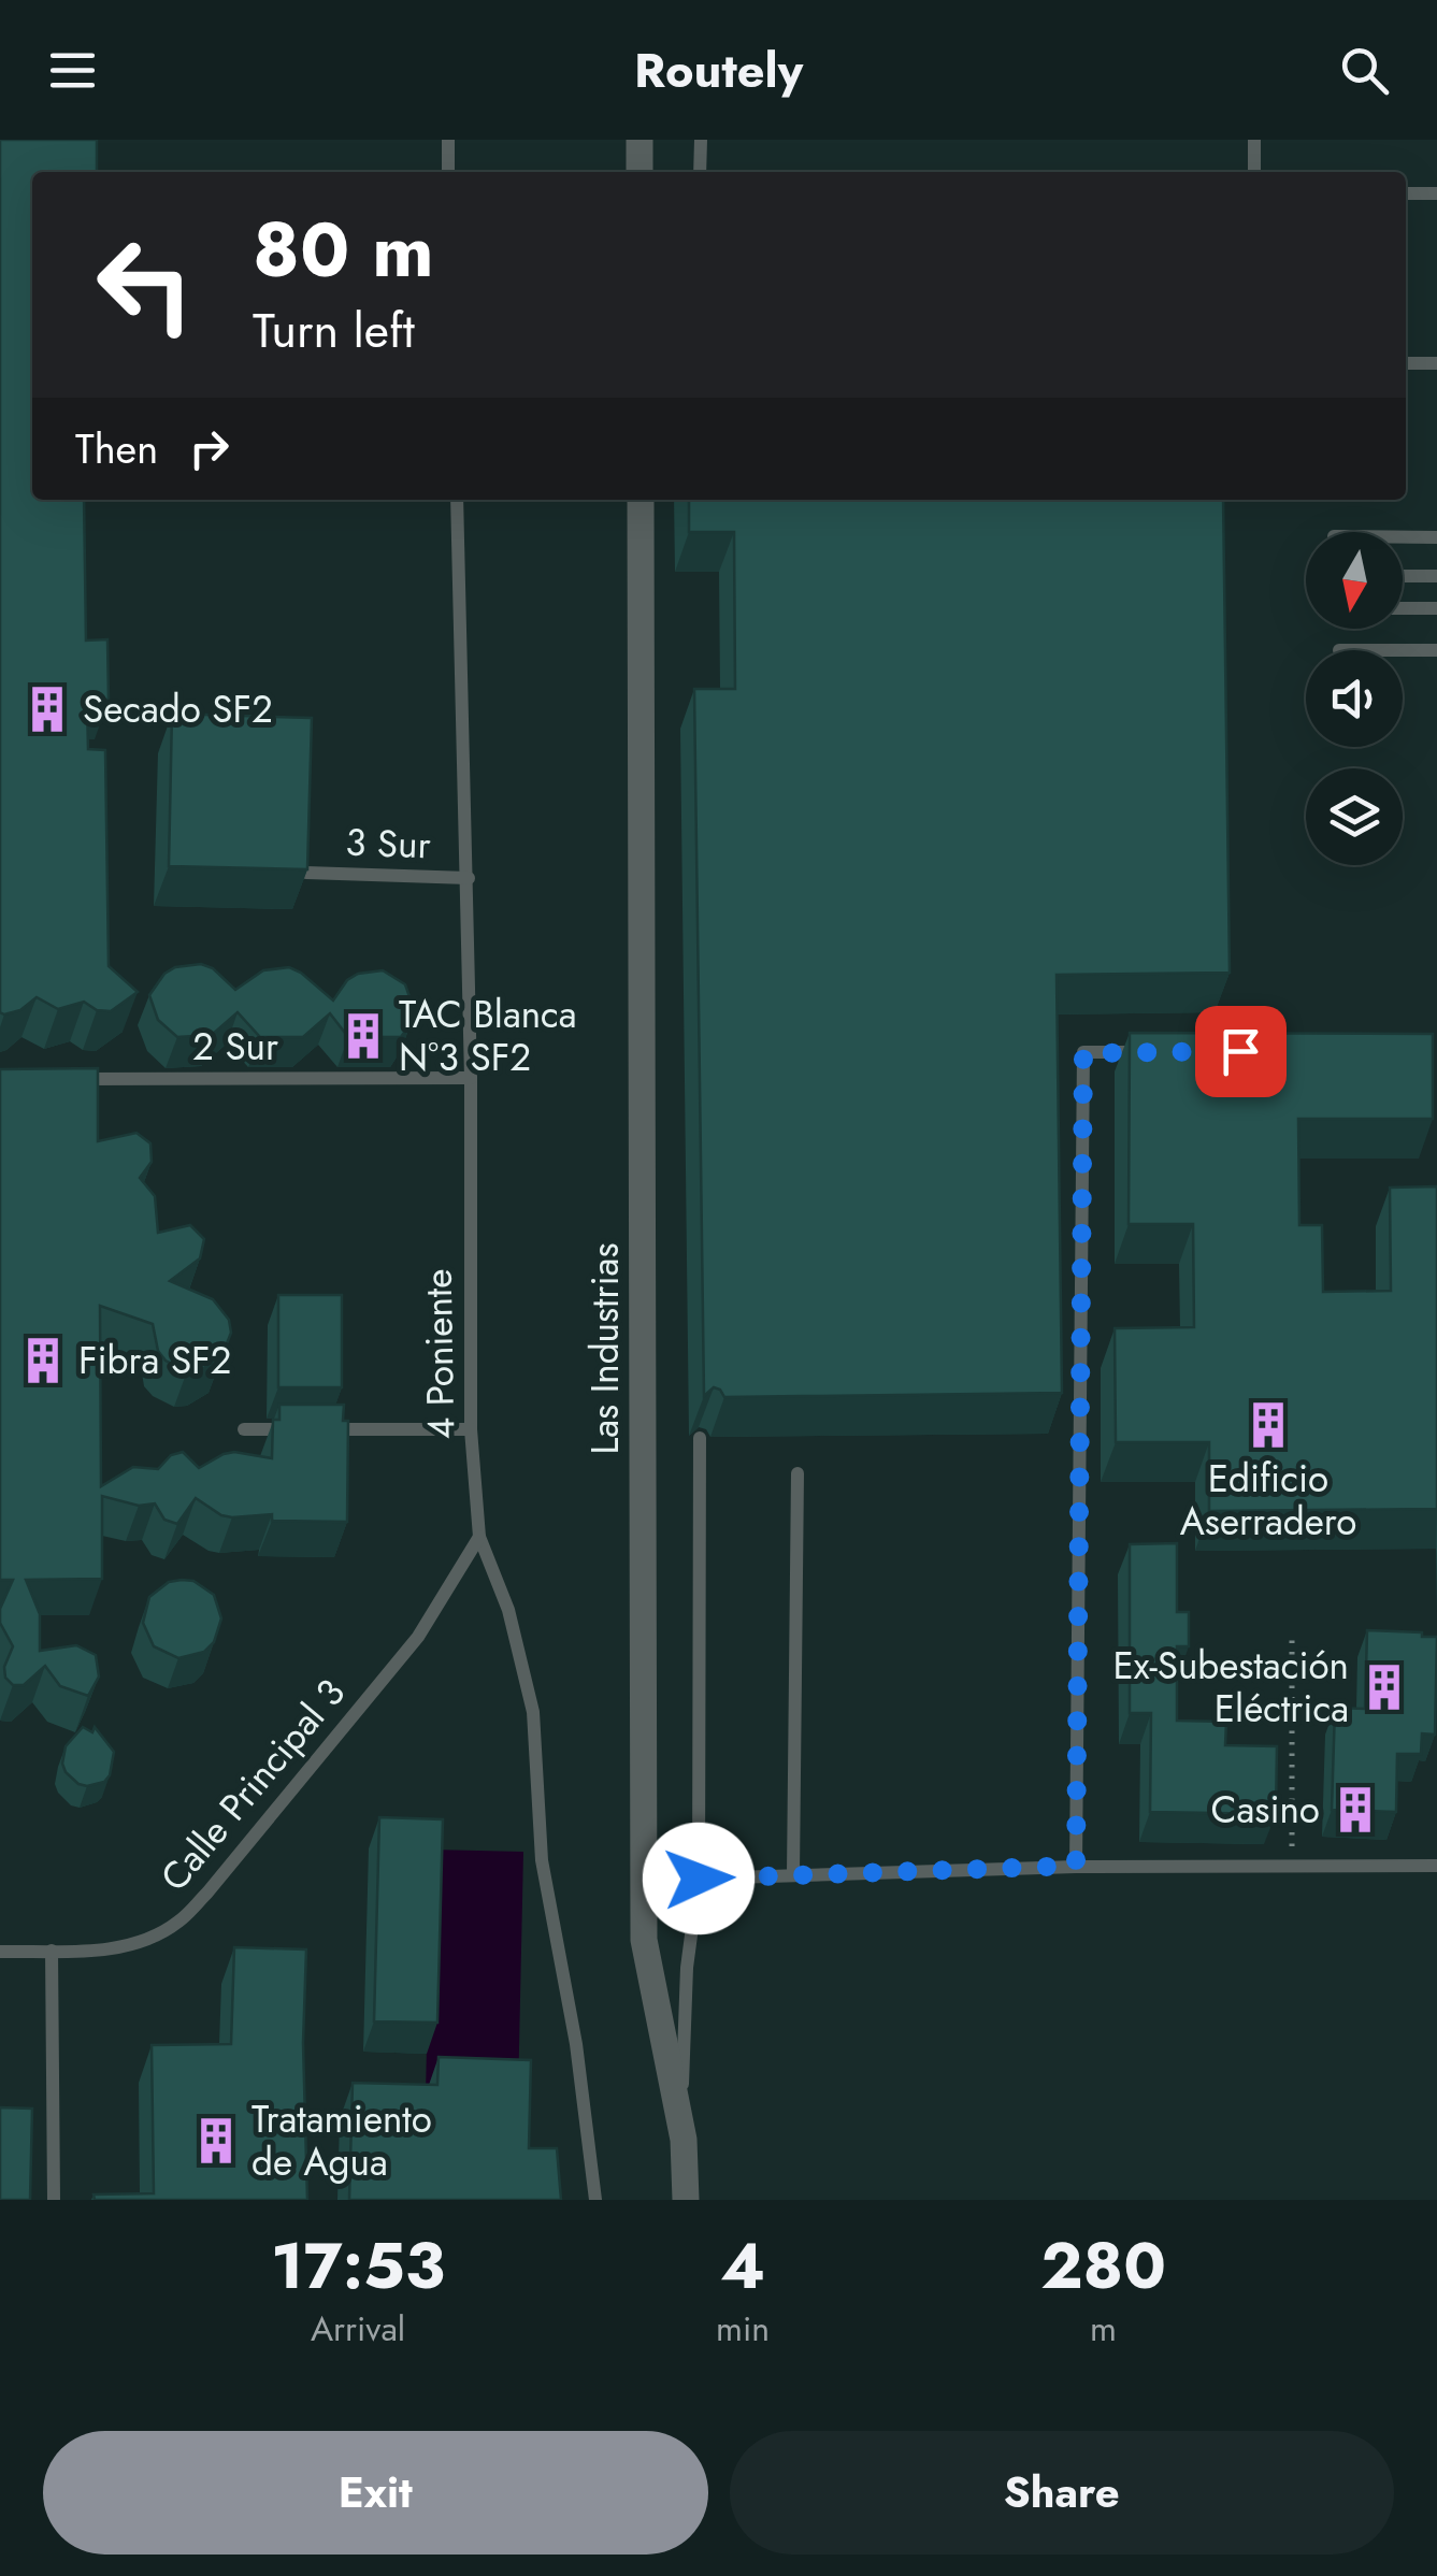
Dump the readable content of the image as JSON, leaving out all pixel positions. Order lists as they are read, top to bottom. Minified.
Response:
{"streets":{"street":["Las Industrias"],"lane":["3 Sur","2 Sur","4 Poniente","Calle Principal 3"]},"crossings":[["3 Sur","4 Poniente"],["2 Sur","4 Poniente"],["4 Poniente","Calle Principal 3"]],"places":{"building":["Secado SF2","TAC Blanca N°3 SF2","Fibra SF2","Edificio Aserradero","Ex-Subestación Eléctrica","Casino","Tratamiento de Agua"]},"north":"bottom","page":{"header":"Routely","turn":["80 m","Turn left"],"then":"Then","eta":["17:53","Arrival","4","min","280","m"],"buttons":["Exit","Share"]}}
